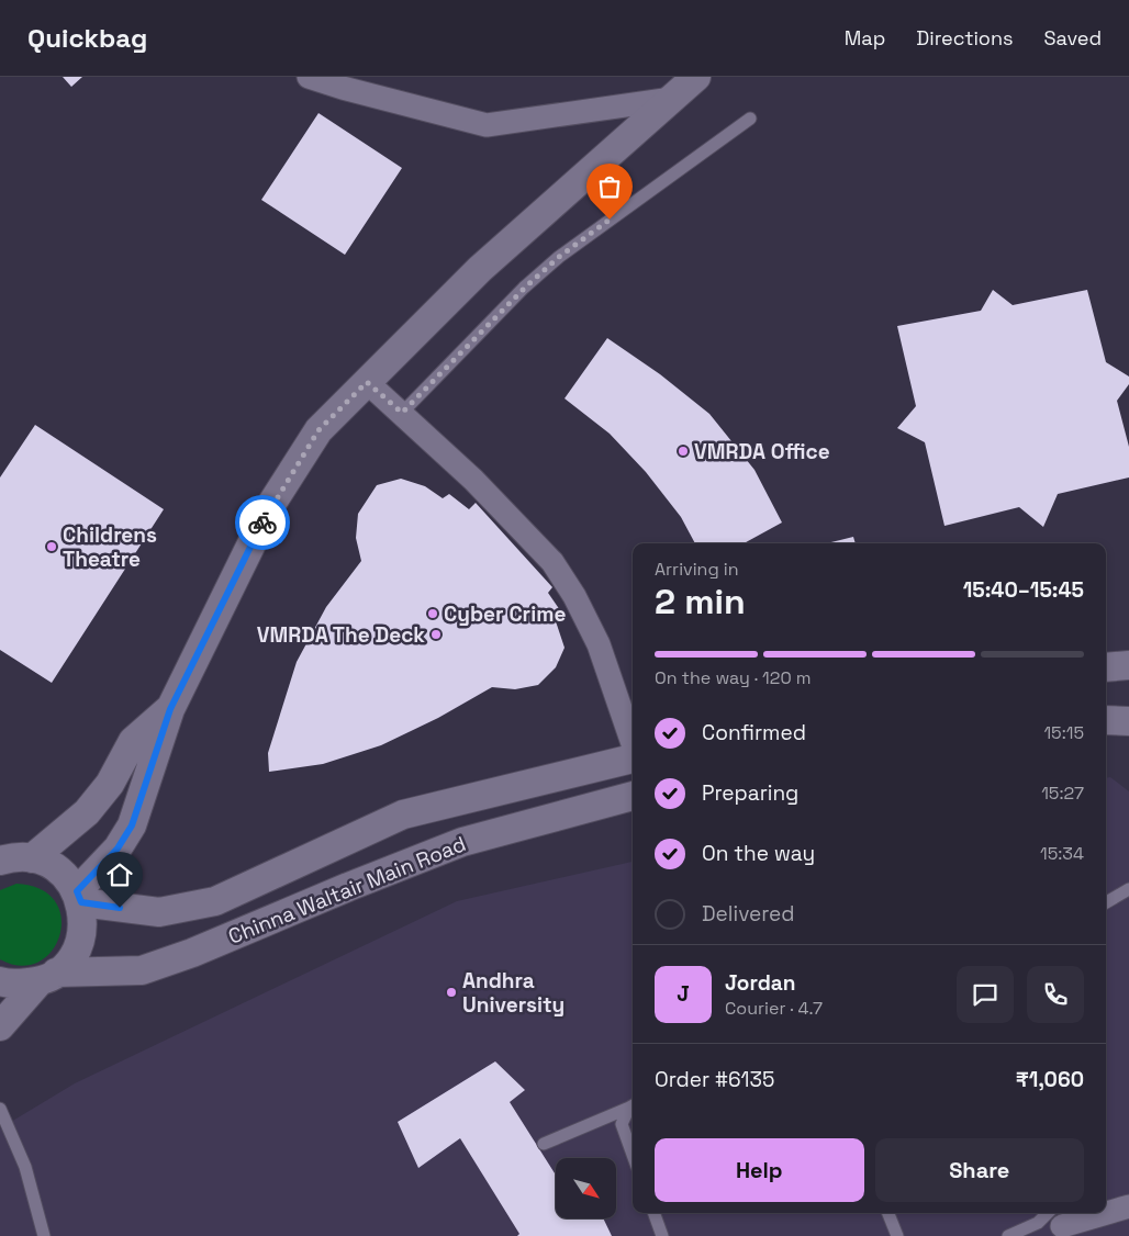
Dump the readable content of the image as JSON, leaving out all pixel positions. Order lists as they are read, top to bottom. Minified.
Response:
{"streets":{"street":["Chinna Waltair Main Road"]},"places":["VMRDA Office","Childrens Theatre","Cyber Crime","VMRDA The Deck","Andhra University"],"north":"bottom right","page":{"header":"Quickbag","nav":["Map","Directions","Saved"],"heading":["2 min","Arriving in","15:40–15:45"],"panel":["Jordan","Courier · 4.7","Order #6135","₹1,060"],"bar":"On the way · 120 m","list":[["Confirmed","15:15"],["Preparing","15:27"],["On the way","15:34"],"Delivered"],"round":"J","buttons":["Help","Share"]}}
